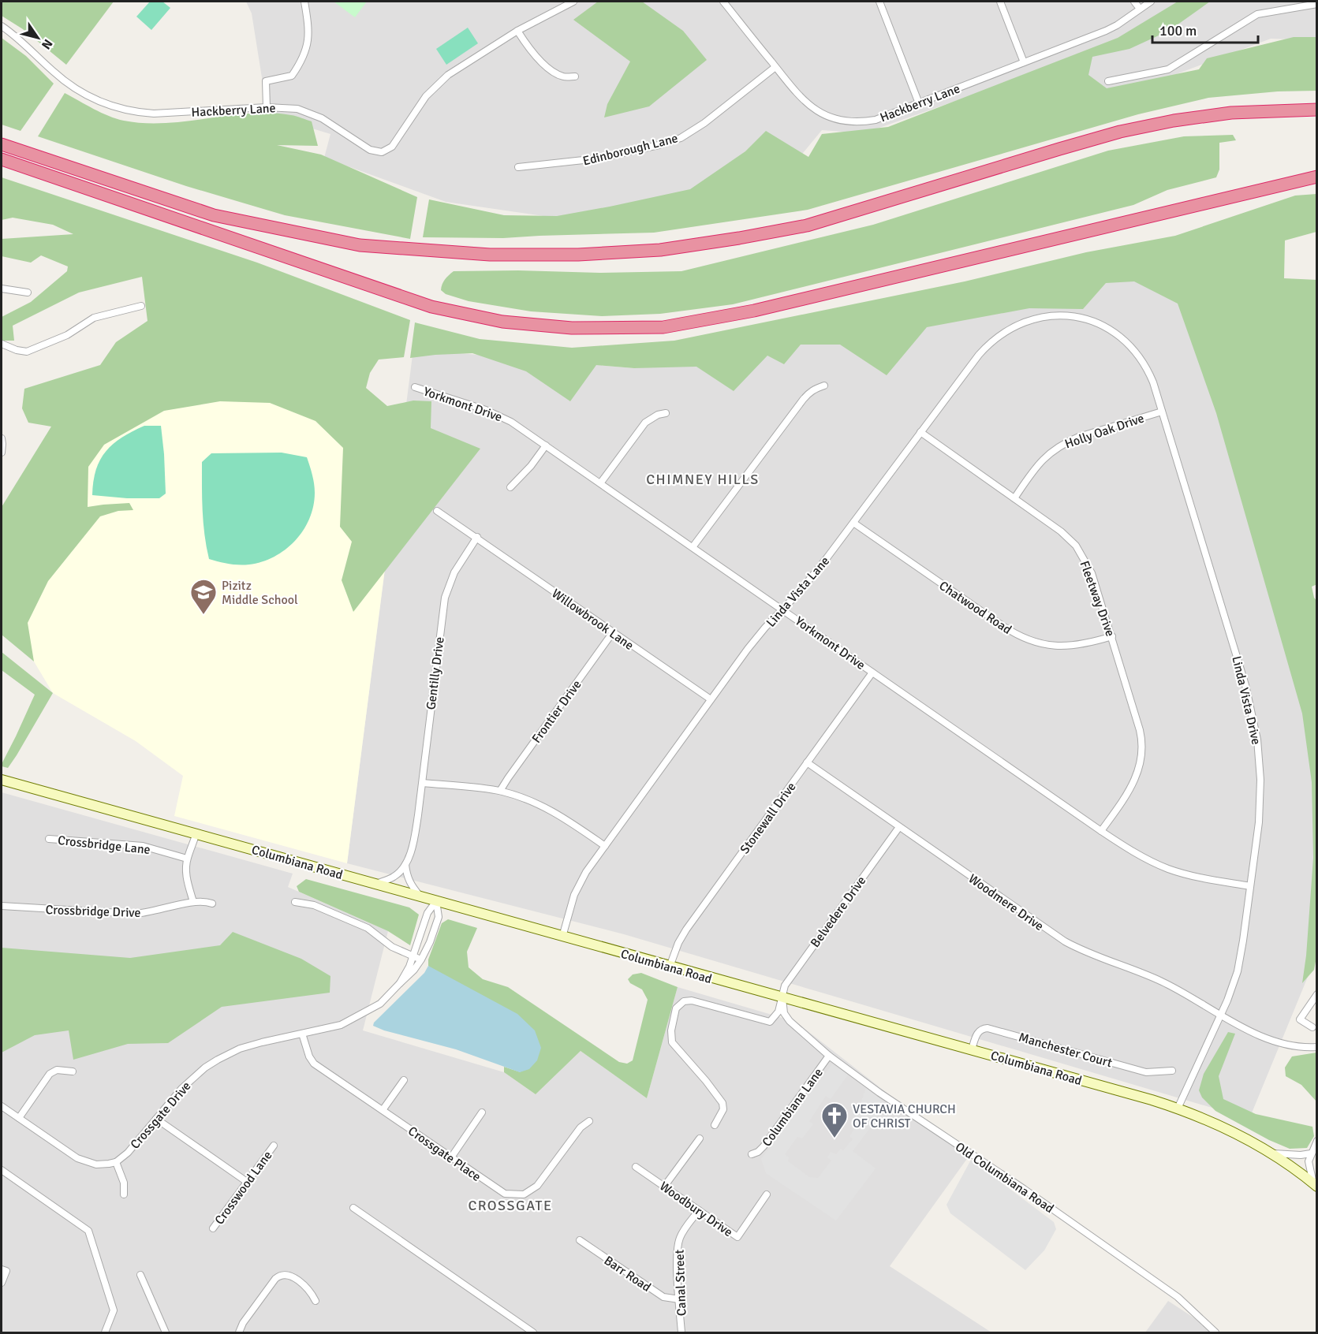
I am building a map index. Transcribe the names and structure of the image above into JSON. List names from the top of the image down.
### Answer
{
  "streets": {
    "main road": ["Columbiana Road"],
    "street": [
      "Hackberry Lane",
      "Edinborough Lane",
      "Yorkmont Drive",
      "Holly Oak Drive",
      "Linda Vista Lane",
      "Fleetway Drive",
      "Chatwood Road",
      "Willowbrook Lane",
      "Gentilly Drive",
      "Linda Vista Drive",
      "Frontier Drive",
      "Stonewall Drive",
      "Crossbridge Lane",
      "Woodmere Drive",
      "Crossbridge Drive",
      "Belvedere Drive",
      "Manchester Court",
      "Columbiana Lane",
      "Crossgate Drive",
      "Crossgate Place",
      "Old Columbiana Road",
      "Crosswood Lane",
      "Woodbury Drive",
      "Barr Road",
      "Canal Street"
    ]
  },
  "crossings": [
    ["Hackberry Lane", "Edinborough Lane"],
    ["Yorkmont Drive", "Linda Vista Lane"],
    ["Yorkmont Drive", "Fleetway Drive"],
    ["Yorkmont Drive", "Linda Vista Drive"],
    ["Yorkmont Drive", "Stonewall Drive"],
    ["Holly Oak Drive", "Fleetway Drive"],
    ["Holly Oak Drive", "Linda Vista Drive"],
    ["Linda Vista Lane", "Fleetway Drive"],
    ["Linda Vista Lane", "Chatwood Road"],
    ["Linda Vista Lane", "Willowbrook Lane"],
    ["Linda Vista Lane", "Linda Vista Drive"],
    ["Linda Vista Lane", "Columbiana Road"],
    ["Fleetway Drive", "Chatwood Road"],
    ["Willowbrook Lane", "Gentilly Drive"],
    ["Willowbrook Lane", "Frontier Drive"],
    ["Linda Vista Drive", "Columbiana Road"],
    ["Linda Vista Drive", "Woodmere Drive"],
    ["Stonewall Drive", "Columbiana Road"],
    ["Stonewall Drive", "Woodmere Drive"],
    ["Columbiana Road", "Belvedere Drive"],
    ["Columbiana Road", "Manchester Court"],
    ["Columbiana Road", "Crossgate Drive"],
    ["Columbiana Road", "Old Columbiana Road"],
    ["Woodmere Drive", "Belvedere Drive"],
    ["Belvedere Drive", "Old Columbiana Road"],
    ["Columbiana Lane", "Old Columbiana Road"],
    ["Crossgate Drive", "Crossgate Place"],
    ["Woodbury Drive", "Canal Street"],
    ["Barr Road", "Canal Street"]
  ],
  "districts": ["CHIMNEY HILLS", "CROSSGATE"],
  "places": {
    "school or university": ["Pizitz Middle School"],
    "church": ["VESTAVIA CHURCH OF CHRIST"]
  },
  "scale_bar": "100 m",
  "north": "bottom right"
}
